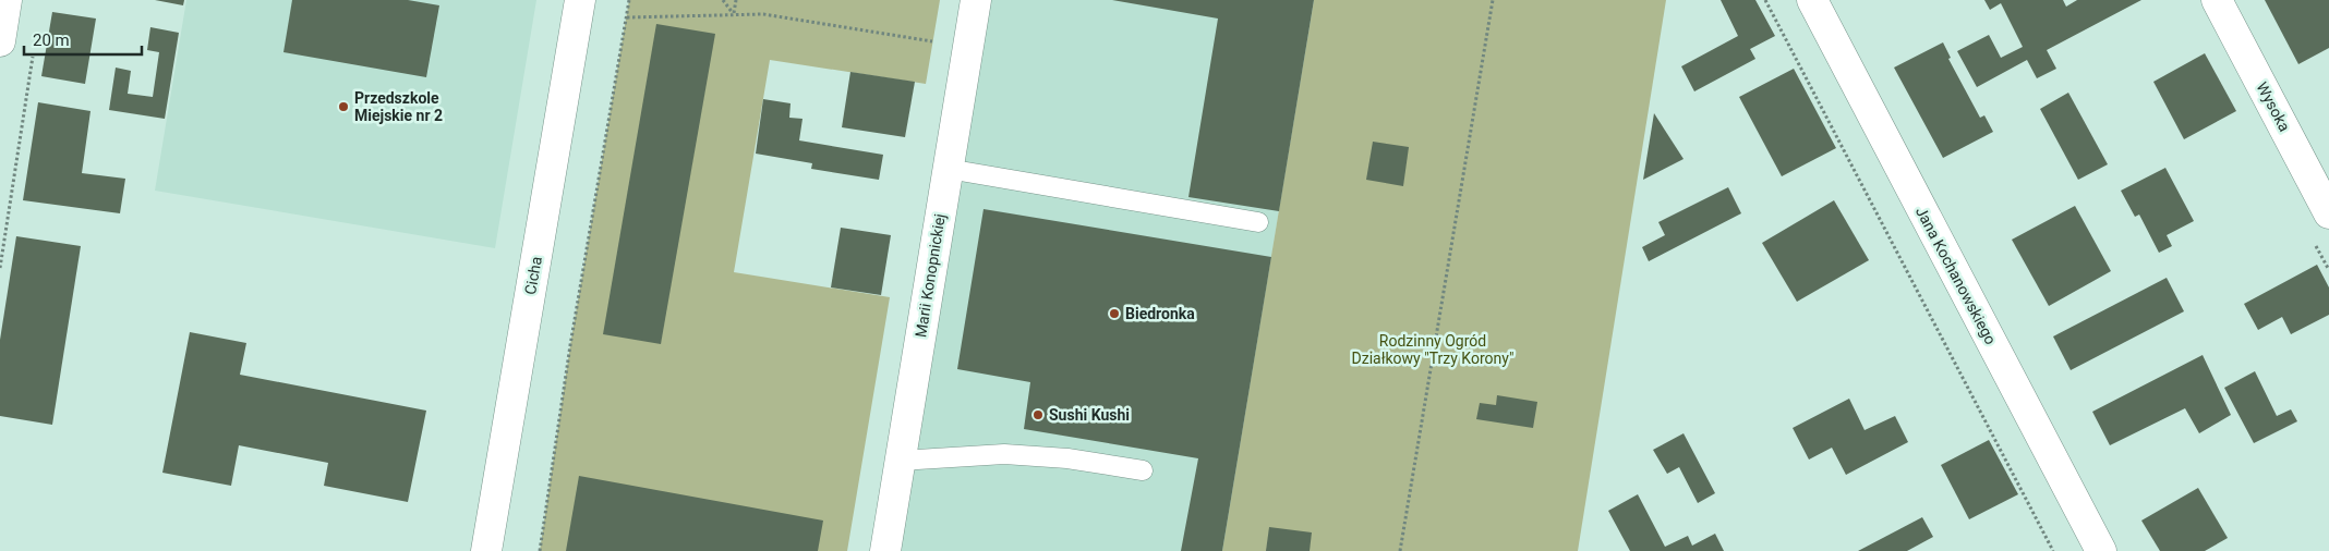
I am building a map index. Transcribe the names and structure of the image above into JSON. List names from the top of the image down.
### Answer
{
  "streets": {
    "street": [
      "Wysoka",
      "Cicha",
      "Marii Konopnickiej",
      "Jana Kochanowskiego"
    ]
  },
  "parks": ["Rodzinny Ogród Działkowy \"Trzy Korony\""],
  "places": ["Przedszkole Miejskie nr 2", "Biedronka", "Sushi Kushi"],
  "scale_bar": "20 m"
}
